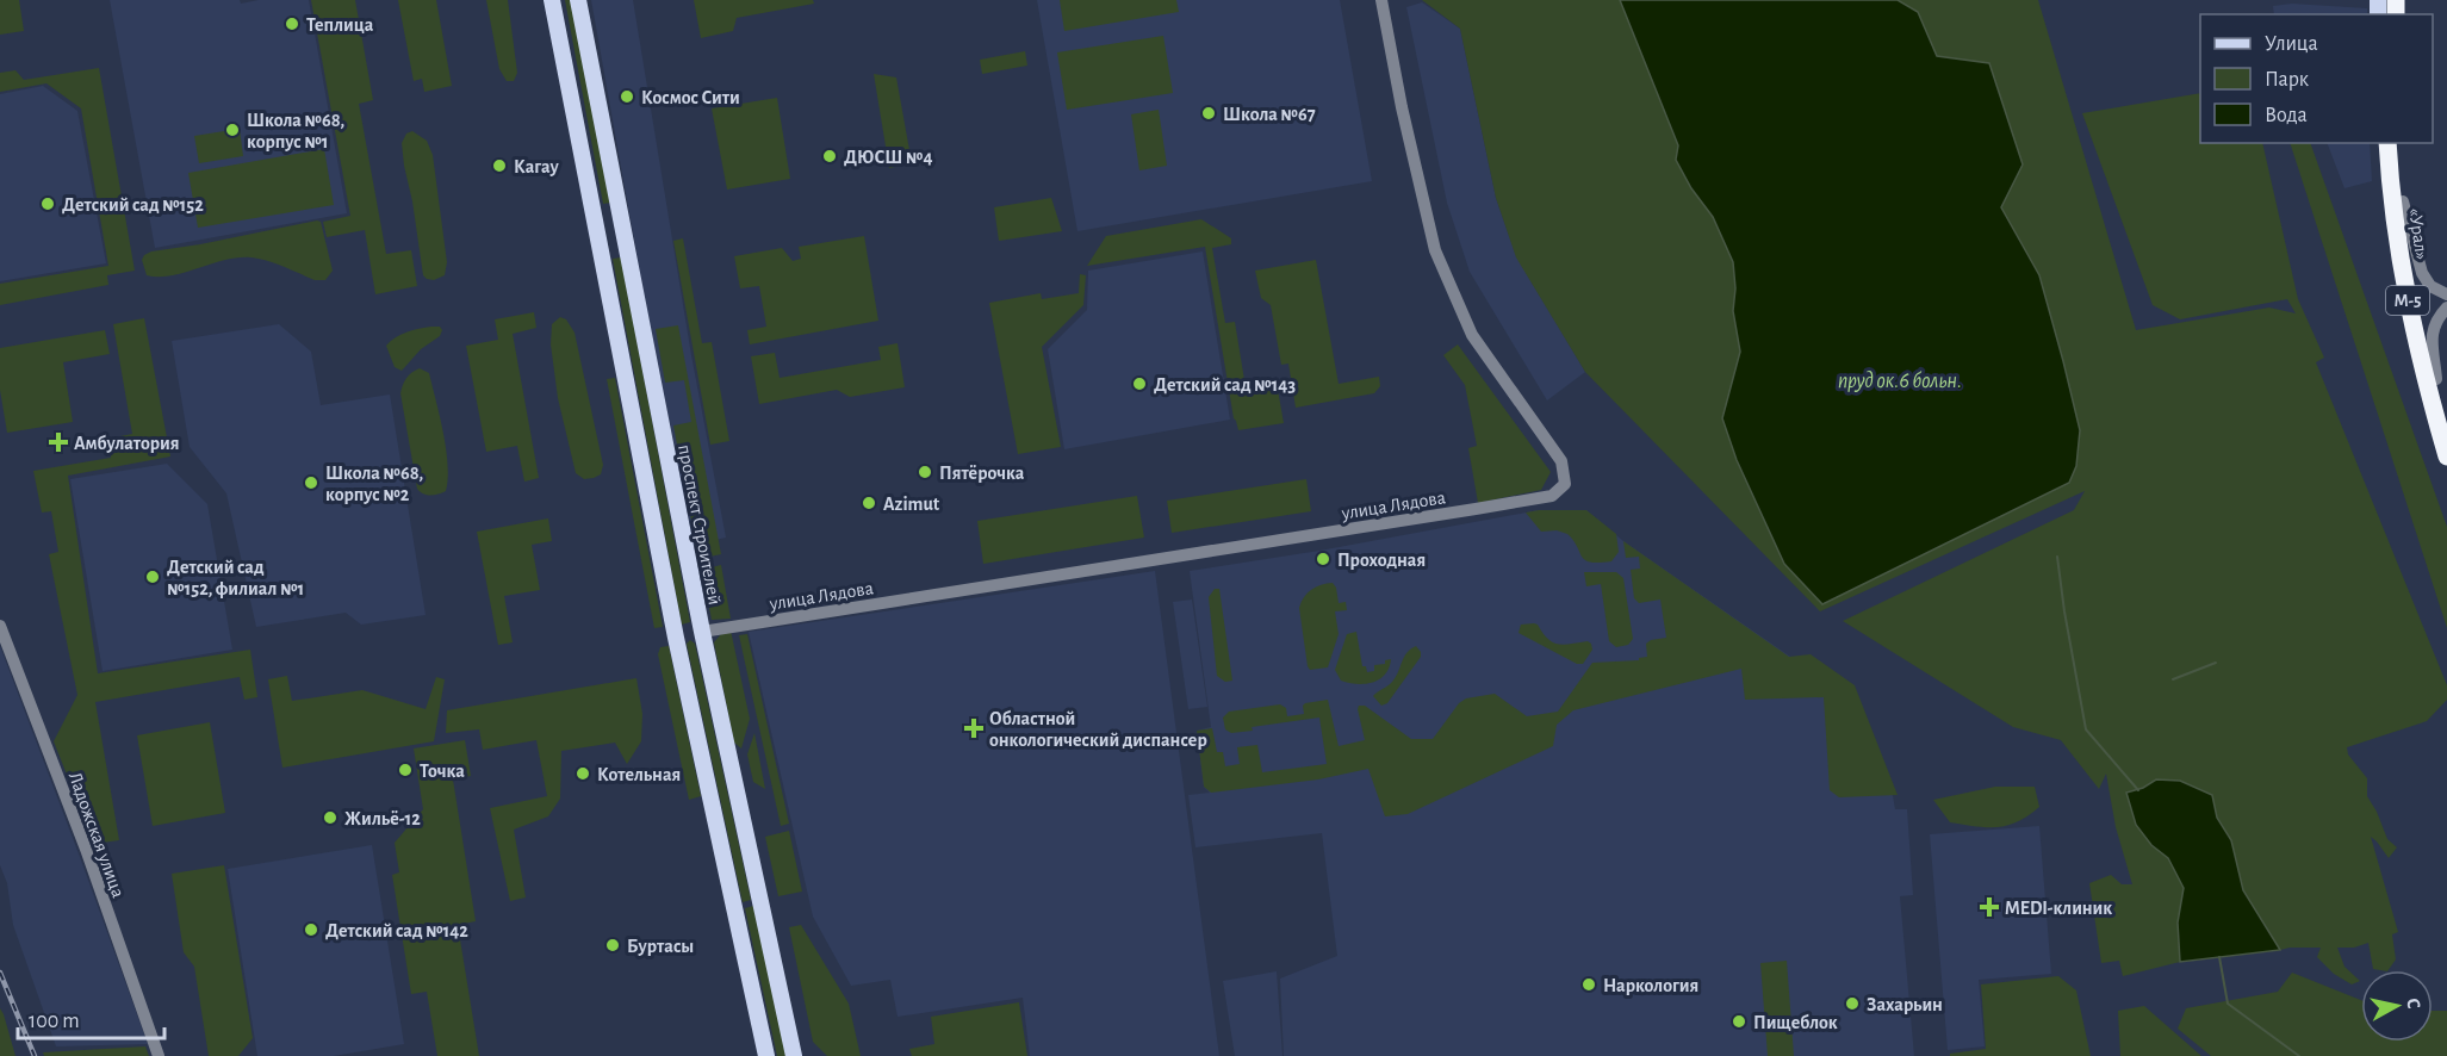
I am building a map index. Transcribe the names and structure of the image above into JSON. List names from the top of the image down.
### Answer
{
  "streets": {
    "highway": ["«Урал»", "М-5"],
    "main road": ["проспект Строителей"],
    "street": ["улица Лядова", "Ладожская улица"]
  },
  "crossings": [
    ["улица Лядова", "проспект Строителей"]
  ],
  "water": ["пруд ок.6 больн."],
  "places": {
    "other": [
      "Теплица",
      "Космос Сити",
      "Школа №67",
      "Школа №68, корпус №1",
      "ДЮСШ №4",
      "Кагау",
      "Детский сад №152",
      "Детский сад №143",
      "Пятёрочка",
      "Школа №68, корпус №2",
      "Azimut",
      "Проходная",
      "Детский сад №152, филиал №1",
      "Точка",
      "Котельная",
      "Жильё-12",
      "Детский сад №142",
      "Буртасы",
      "Наркология",
      "Захарьин",
      "Пищеблок"
    ],
    "health": ["Амбулатория", "Областной онкологический диспансер", "MEDI-клиник"]
  },
  "legend": ["Улица", "Парк", "Вода"],
  "scale_bar": "100 m",
  "north": "right"
}
